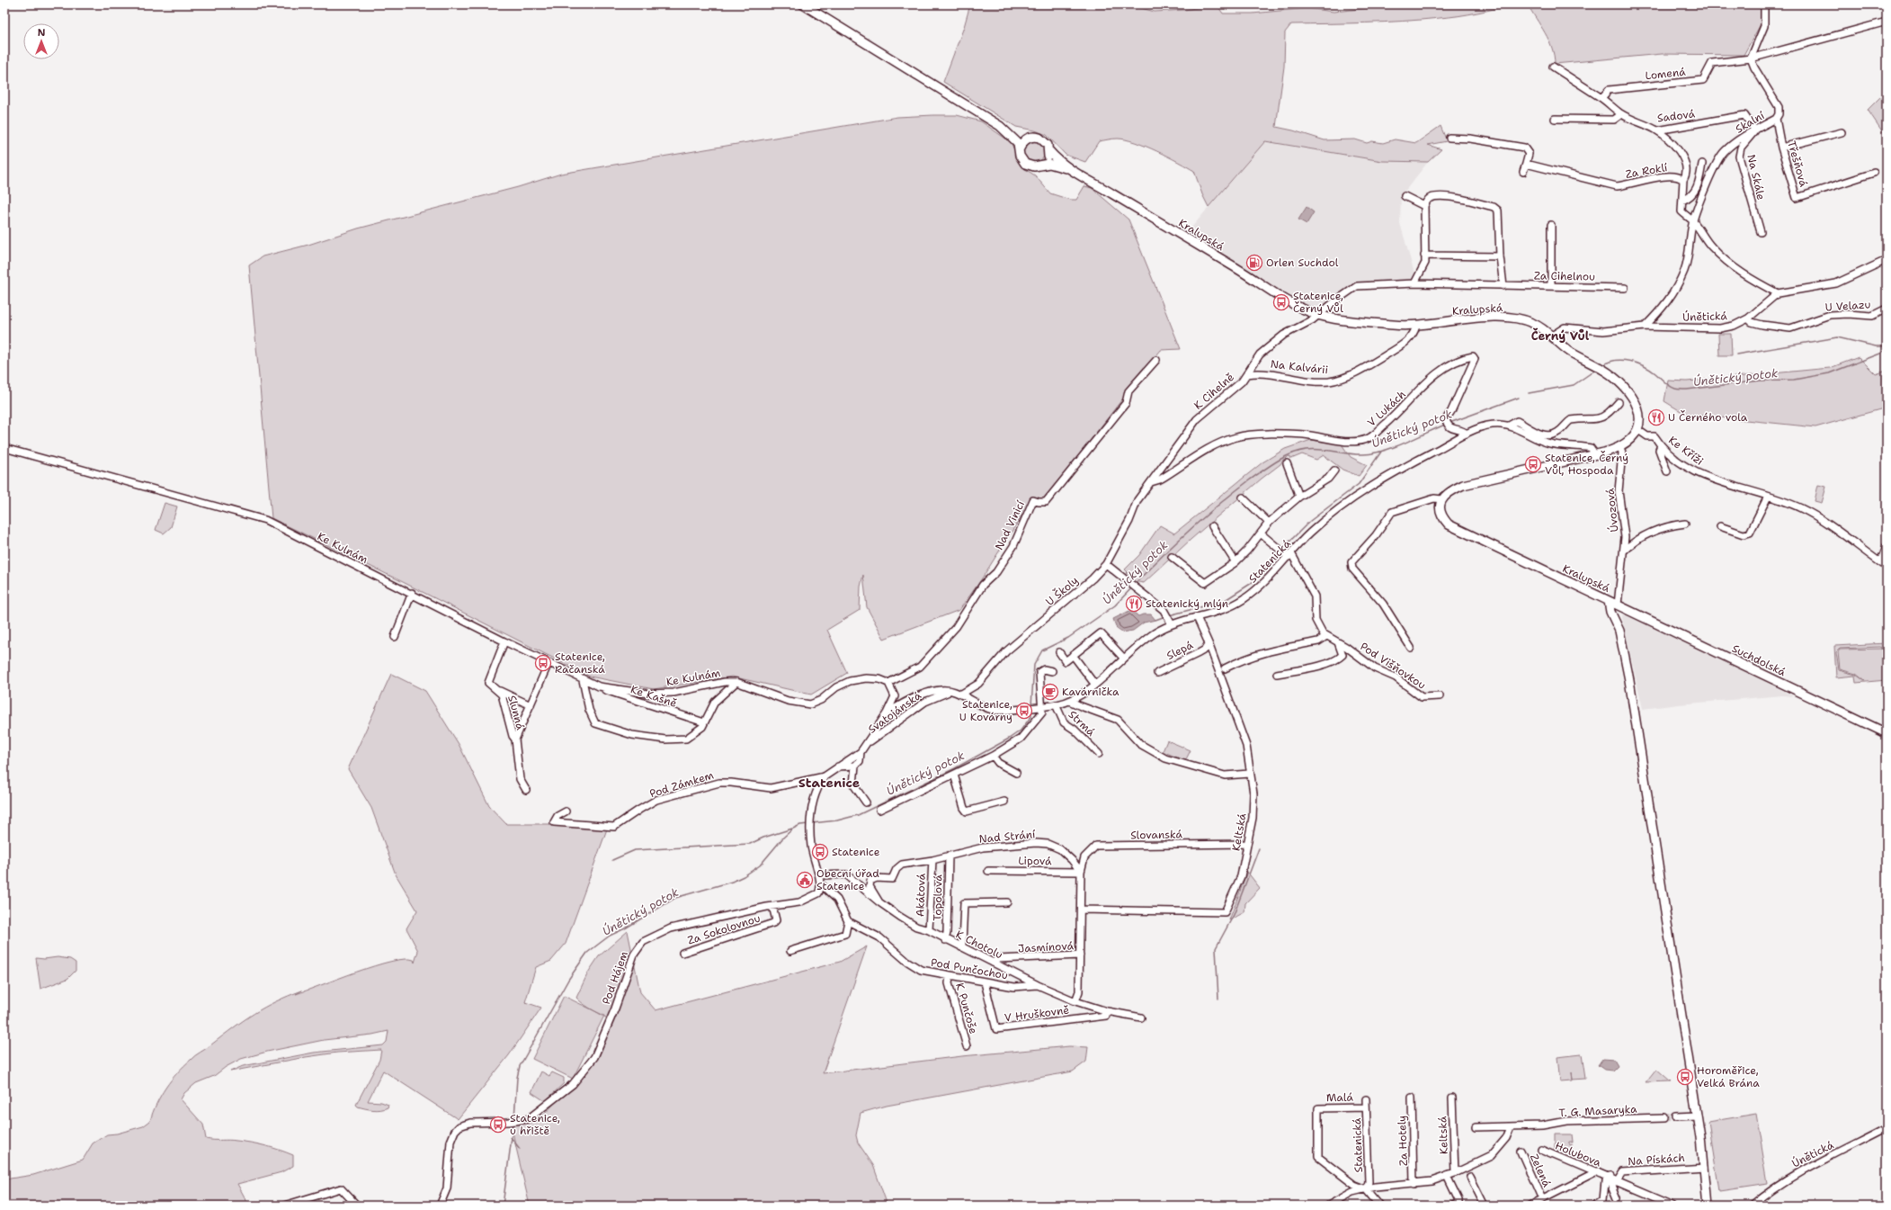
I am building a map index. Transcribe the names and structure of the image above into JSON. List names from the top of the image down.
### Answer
{
  "streets": {
    "main road": ["Kralupská", "Suchdolská"],
    "street": [
      "Lomená",
      "Sadová",
      "Skalní",
      "Třešňová",
      "Za Roklí",
      "Na Skále",
      "Za Cihelnou",
      "U Velazu",
      "Únětická",
      "Na Kalvárii",
      "K Cihelně",
      "V Lukách",
      "Ke Kříži",
      "Úvozová",
      "Nad Vinicí",
      "Ke Kulnám",
      "Statenická",
      "U Školy",
      "Slepá",
      "Pod Višňovkou",
      "Ke Kašně",
      "Slunná",
      "Svatojánská",
      "Strmá",
      "Pod Zámkem",
      "Keltská",
      "Slovanská",
      "Nad Strání",
      "Lipová",
      "Akátová",
      "Topolová",
      "Za Sokolovnou",
      "K Chotolu",
      "Jasmínová",
      "Pod Punčochou",
      "Pod Hájem",
      "K Punčoše",
      "V Hruškovně",
      "Malá",
      "T. G. Masaryka",
      "Za Hotely",
      "Holubova",
      "Na Pískách",
      "Zelená"
    ]
  },
  "crossings": [
    ["Lomená", "Skalní"],
    ["Sadová", "Skalní"],
    ["Sadová", "Na Skále"],
    ["Skalní", "Třešňová"],
    ["Skalní", "Na Skále"],
    ["Skalní", "Únětická"],
    ["Kralupská", "Za Cihelnou"],
    ["Kralupská", "Únětická"],
    ["Kralupská", "Na Kalvárii"],
    ["Kralupská", "K Cihelně"],
    ["Kralupská", "Ke Kříži"],
    ["Kralupská", "Úvozová"],
    ["Kralupská", "Suchdolská"],
    ["Za Cihelnou", "K Cihelně"],
    ["U Velazu", "Únětická"],
    ["Na Kalvárii", "K Cihelně"],
    ["K Cihelně", "V Lukách"],
    ["K Cihelně", "U Školy"],
    ["V Lukách", "Statenická"],
    ["V Lukách", "U Školy"],
    ["Úvozová", "Suchdolská"],
    ["Nad Vinicí", "Ke Kulnám"],
    ["Ke Kulnám", "Ke Kašně"],
    ["Ke Kulnám", "Slunná"],
    ["Statenická", "U Školy"],
    ["Statenická", "Pod Višňovkou"],
    ["Statenická", "Svatojánská"],
    ["Statenická", "Strmá"],
    ["Statenická", "Keltská"],
    ["Statenická", "Malá"],
    ["Slepá", "Keltská"],
    ["Keltská", "Slovanská"],
    ["Slovanská", "Nad Strání"],
    ["Slovanská", "Lipová"],
    ["Nad Strání", "Lipová"],
    ["Nad Strání", "Akátová"],
    ["Nad Strání", "Topolová"],
    ["Nad Strání", "K Chotolu"],
    ["Akátová", "K Chotolu"],
    ["Topolová", "K Chotolu"],
    ["Za Sokolovnou", "Pod Hájem"],
    ["K Chotolu", "Jasmínová"],
    ["K Chotolu", "Pod Punčochou"],
    ["K Chotolu", "V Hruškovně"],
    ["Pod Punčochou", "K Punčoše"],
    ["Pod Punčochou", "V Hruškovně"],
    ["Holubova", "Na Pískách"]
  ],
  "districts": ["Černý Vůl", "Statenice"],
  "water": ["Únětický potok"],
  "places": {
    "fuel station": ["Orlen Suchdol"],
    "bus stop": [
      "Statenice, Černý Vůl",
      "Statenice, Černý Vůl, Hospoda",
      "Statenice, Račanská",
      "Statenice, U Kovárny",
      "Statenice",
      "Horoměřice, Velká Brána",
      "Statenice, u hřiště"
    ],
    "restaurant": ["U Černého vola", "Statenický mlýn"],
    "cafe": ["Kavárnička"],
    "public building": ["Obecní úřad Statenice"]
  },
  "north": "top"
}
